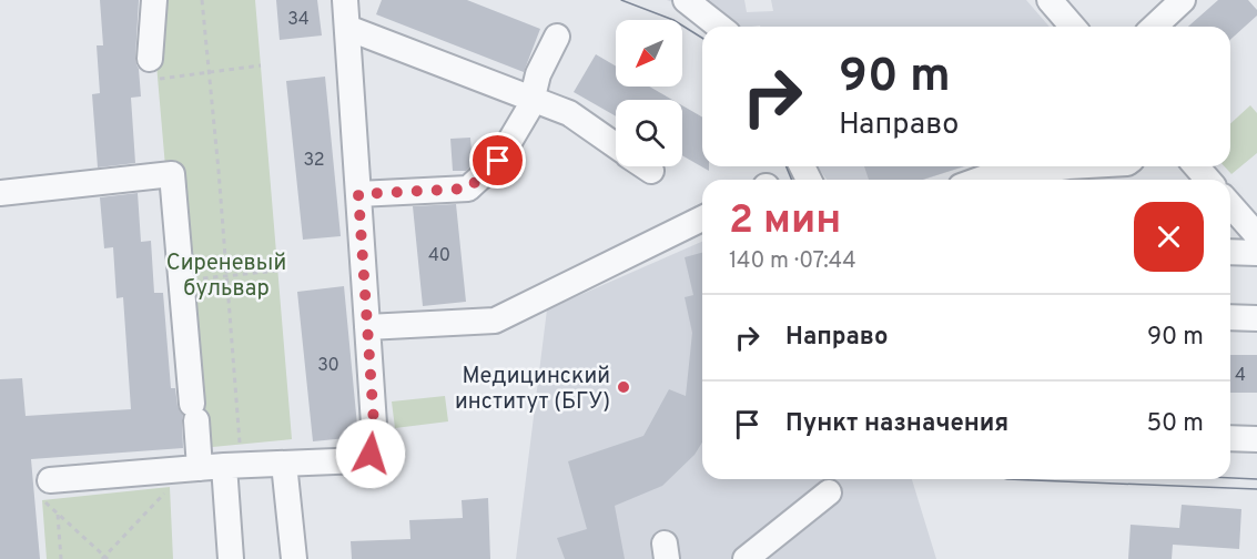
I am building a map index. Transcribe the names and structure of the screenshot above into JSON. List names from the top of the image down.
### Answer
{
  "parks": ["Сиреневый бульвар"],
  "places": ["Медицинский институт (БГУ)"],
  "house_numbers": [
    "34",
    "32",
    "40",
    "30",
    "4"
  ],
  "north": "bottom left",
  "page": {
    "turn": ["90 m", "Направо"],
    "heading": ["2 мин", "140 m · 07:44"],
    "list": [
      {
        "name": "Направо",
        "value": "90 m"
      },
      {
        "name": "Пункт назначения",
        "value": "50 m"
      }
    ]
  }
}
